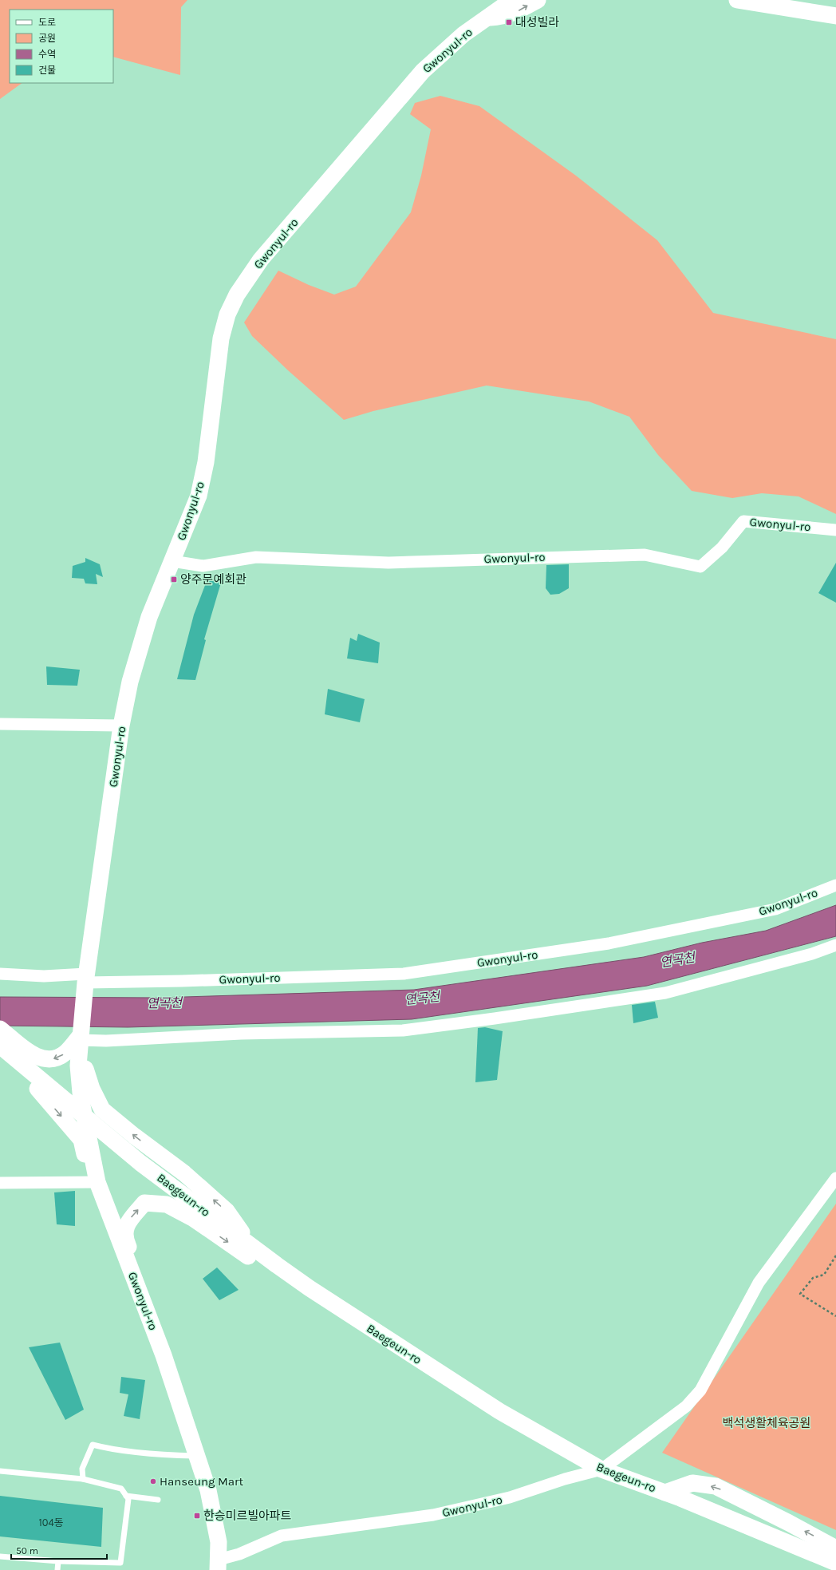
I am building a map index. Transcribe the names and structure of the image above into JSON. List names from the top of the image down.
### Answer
{
  "streets": {
    "main road": ["Gwonyul-ro", "Baegeun-ro"]
  },
  "crossings": [
    ["Gwonyul-ro", "Baegeun-ro"]
  ],
  "water": ["연곡천"],
  "parks": ["백석생활체육공원"],
  "places": {
    "transit": ["대성빌라", "양주문예회관", "한승미르빌아파트"],
    "other": ["Hanseung Mart"]
  },
  "house_numbers": ["104동"],
  "legend": [
    "도로",
    "공원",
    "수역",
    "건물"
  ],
  "scale_bar": "50 m"
}
